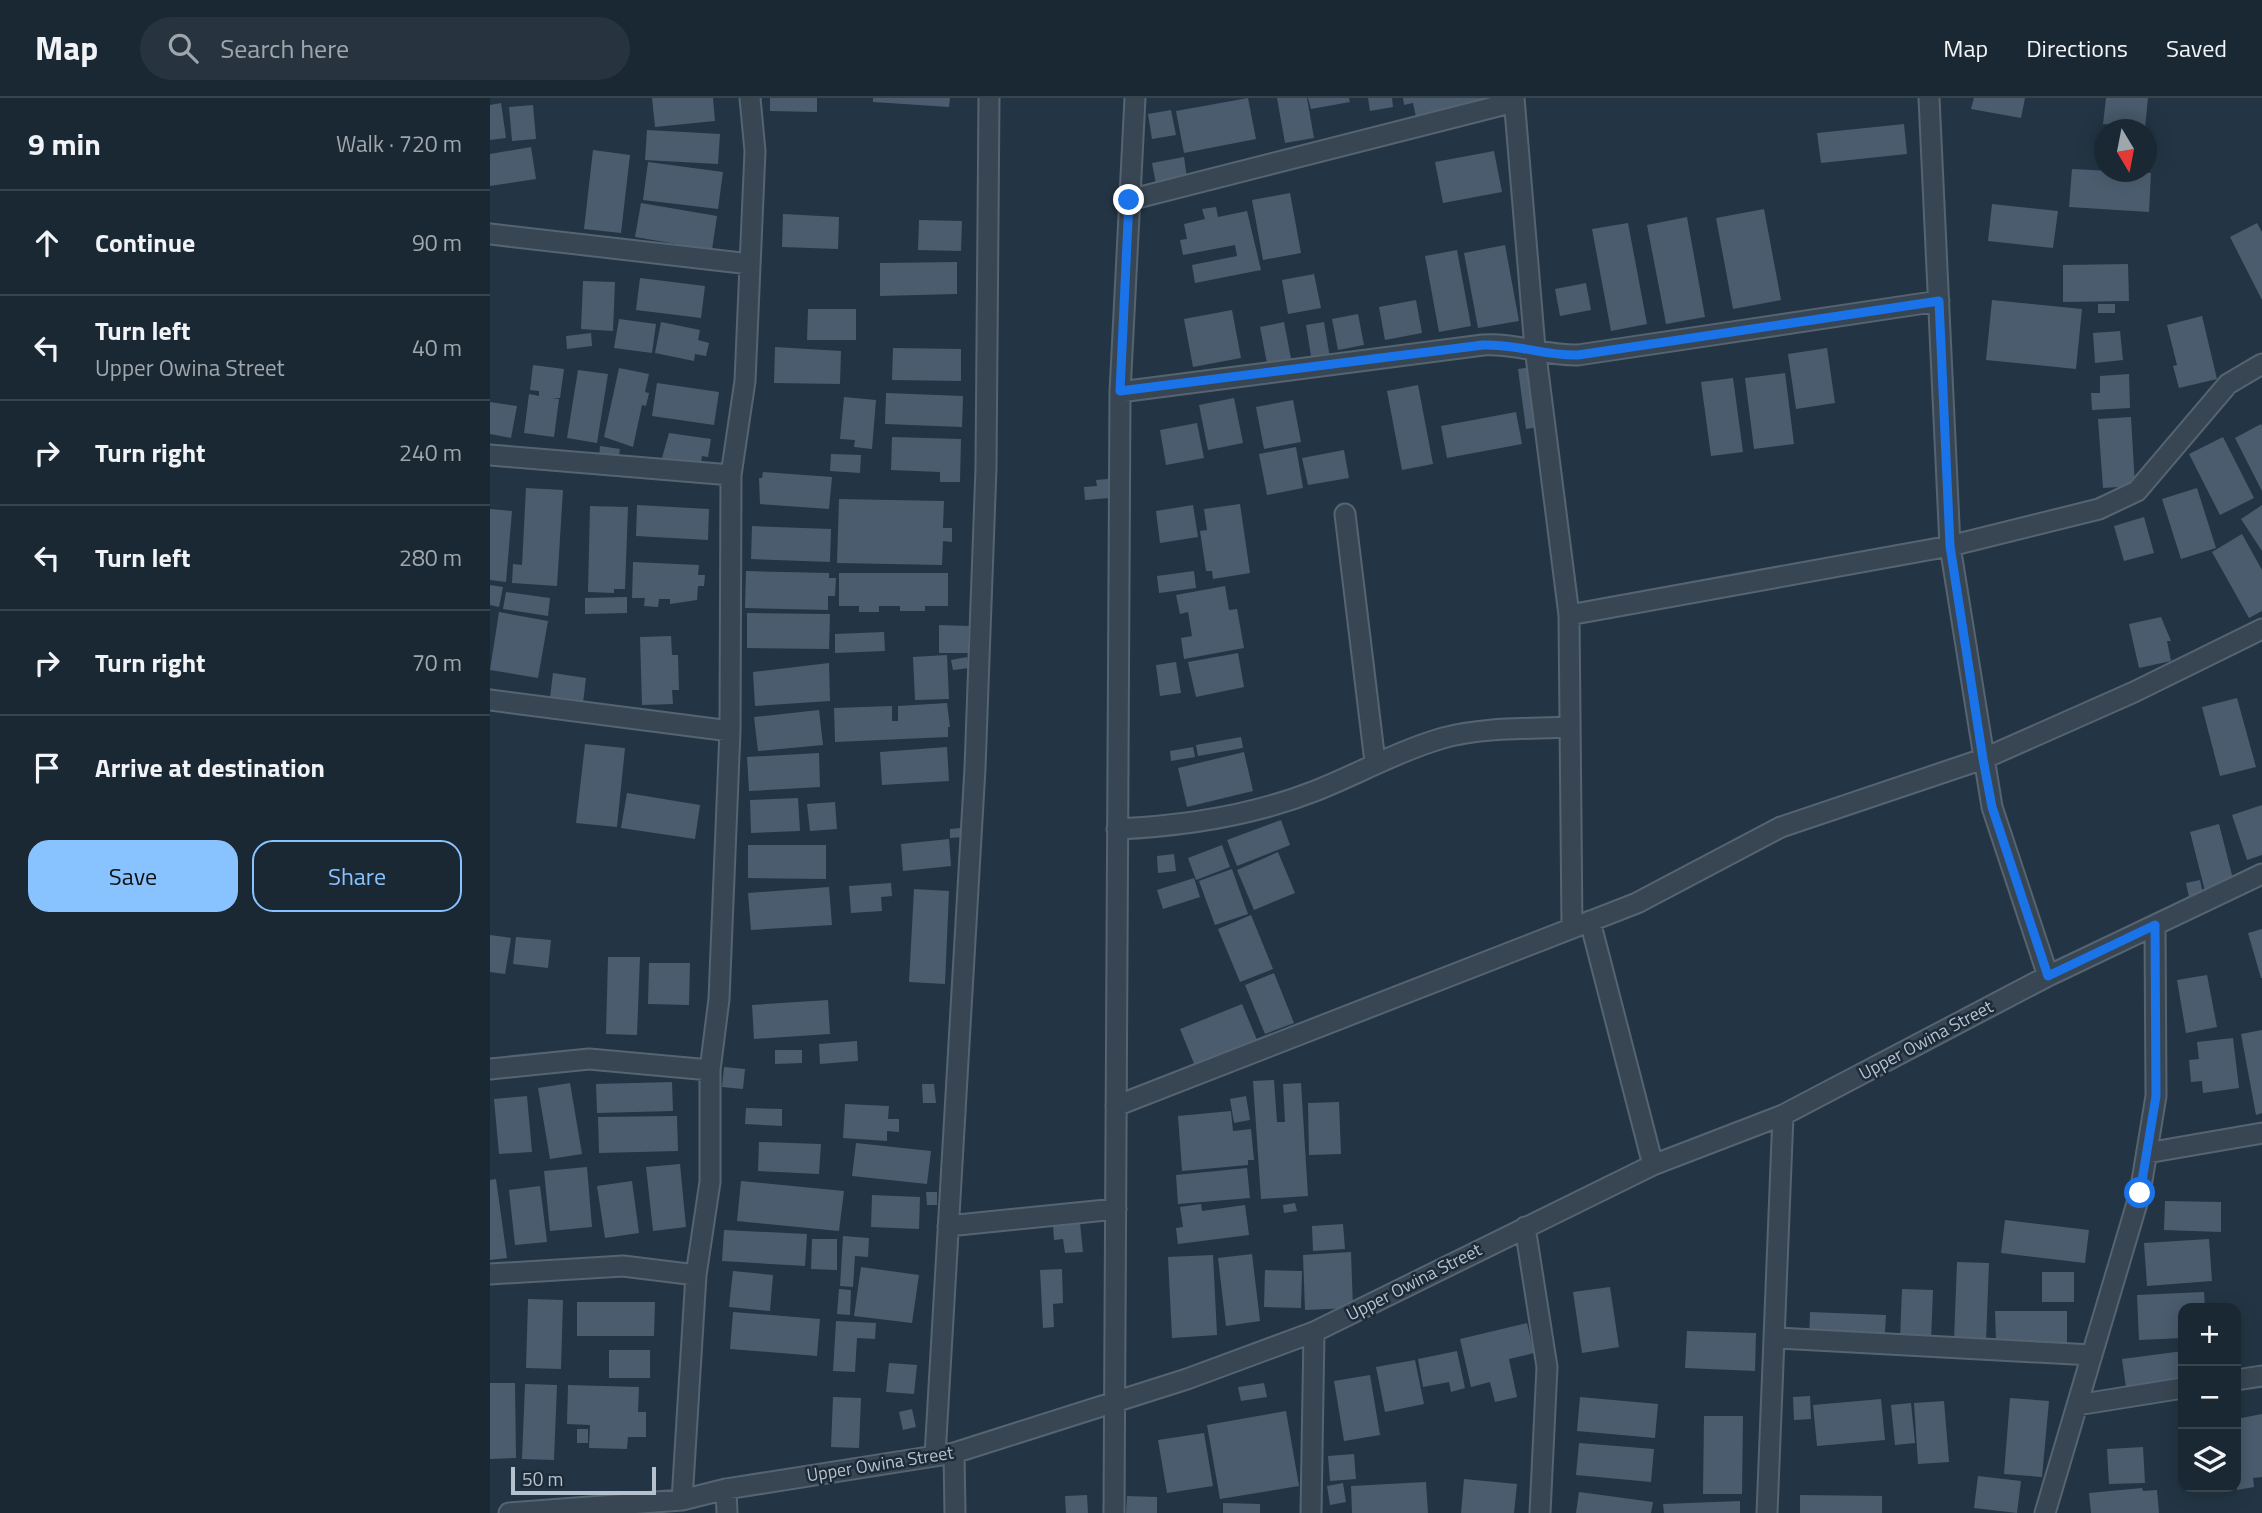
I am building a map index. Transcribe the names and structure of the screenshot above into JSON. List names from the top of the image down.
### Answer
{
  "streets": {
    "street": ["Upper Owina Street"]
  },
  "scale_bar": "50 m",
  "north": "bottom",
  "page": {
    "header": "Map",
    "search": "Search here",
    "nav": ["Map", "Directions", "Saved"],
    "heading": ["9 min", "Walk · 720 m"],
    "list": [
      ["Continue", "90 m"],
      ["Turn left", "Upper Owina Street", "40 m"],
      ["Turn right", "240 m"],
      ["Turn left", "280 m"],
      ["Turn right", "70 m"],
      "Arrive at destination"
    ],
    "buttons": ["Save", "Share"],
    "map_buttons": ["+", "−"],
    "scale": "50 m"
  }
}
